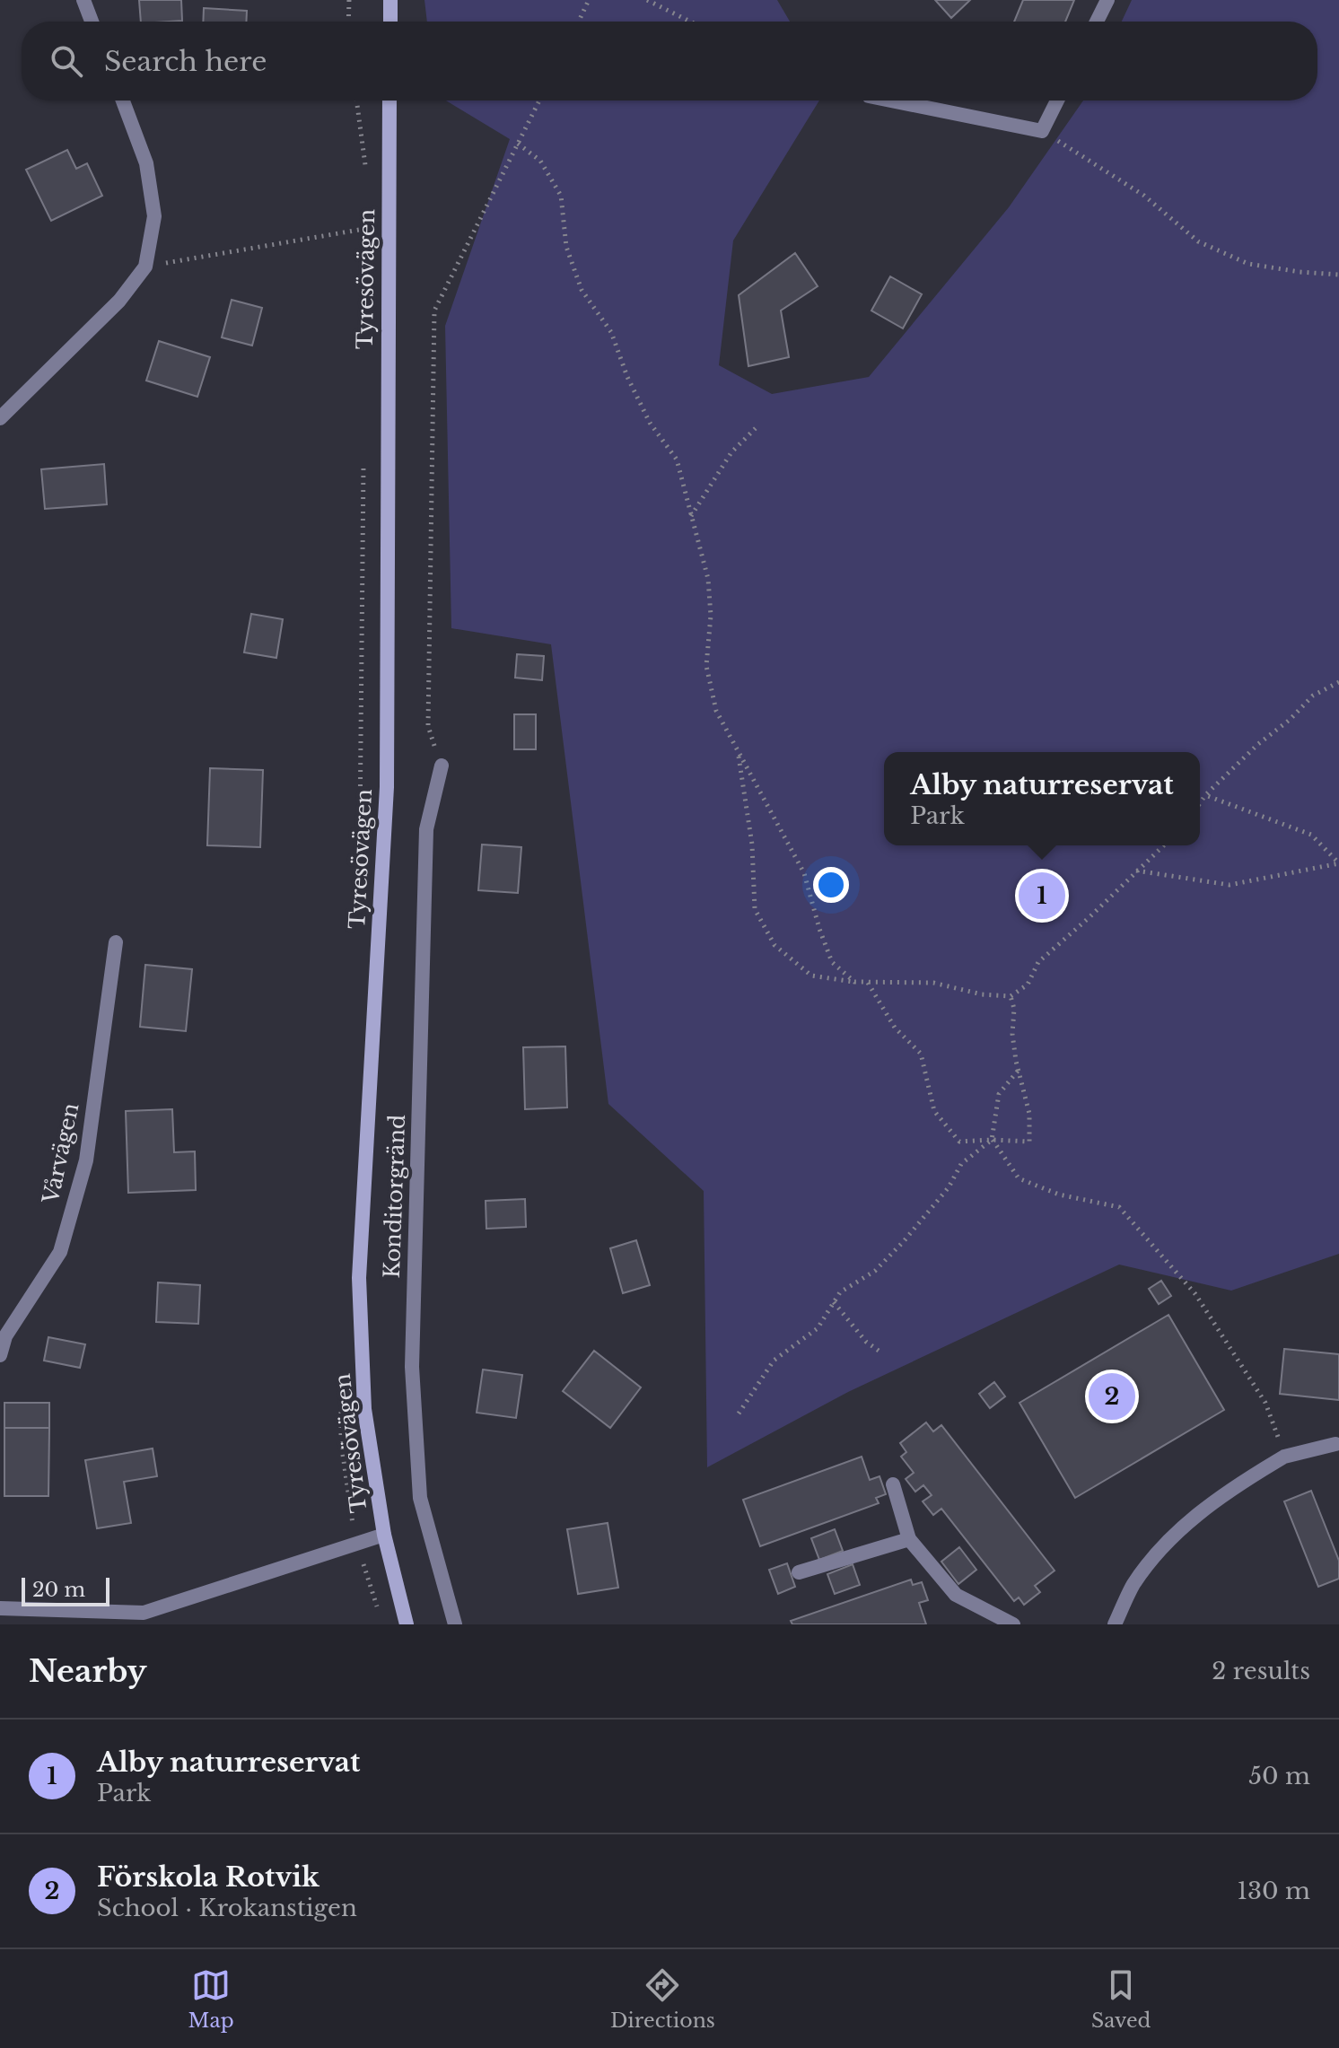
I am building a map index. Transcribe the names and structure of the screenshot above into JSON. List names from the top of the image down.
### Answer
{
  "streets": {
    "main road": ["Tyresövägen"],
    "street": ["Vårvägen", "Konditorgränd"]
  },
  "scale_bar": "20 m",
  "page": {
    "search": "Search here",
    "popup": ["Alby naturreservat", "Park"],
    "pins": ["1", "2"],
    "scale": "20 m",
    "heading": ["Nearby", "2 results"],
    "list": [
      {
        "mark": "1",
        "name": "Alby naturreservat",
        "note": "Park",
        "value": "50 m"
      },
      {
        "mark": "2",
        "name": "Förskola Rotvik",
        "note": "School · Krokanstigen",
        "value": "130 m"
      }
    ],
    "nav": ["Map", "Directions", "Saved"]
  }
}
